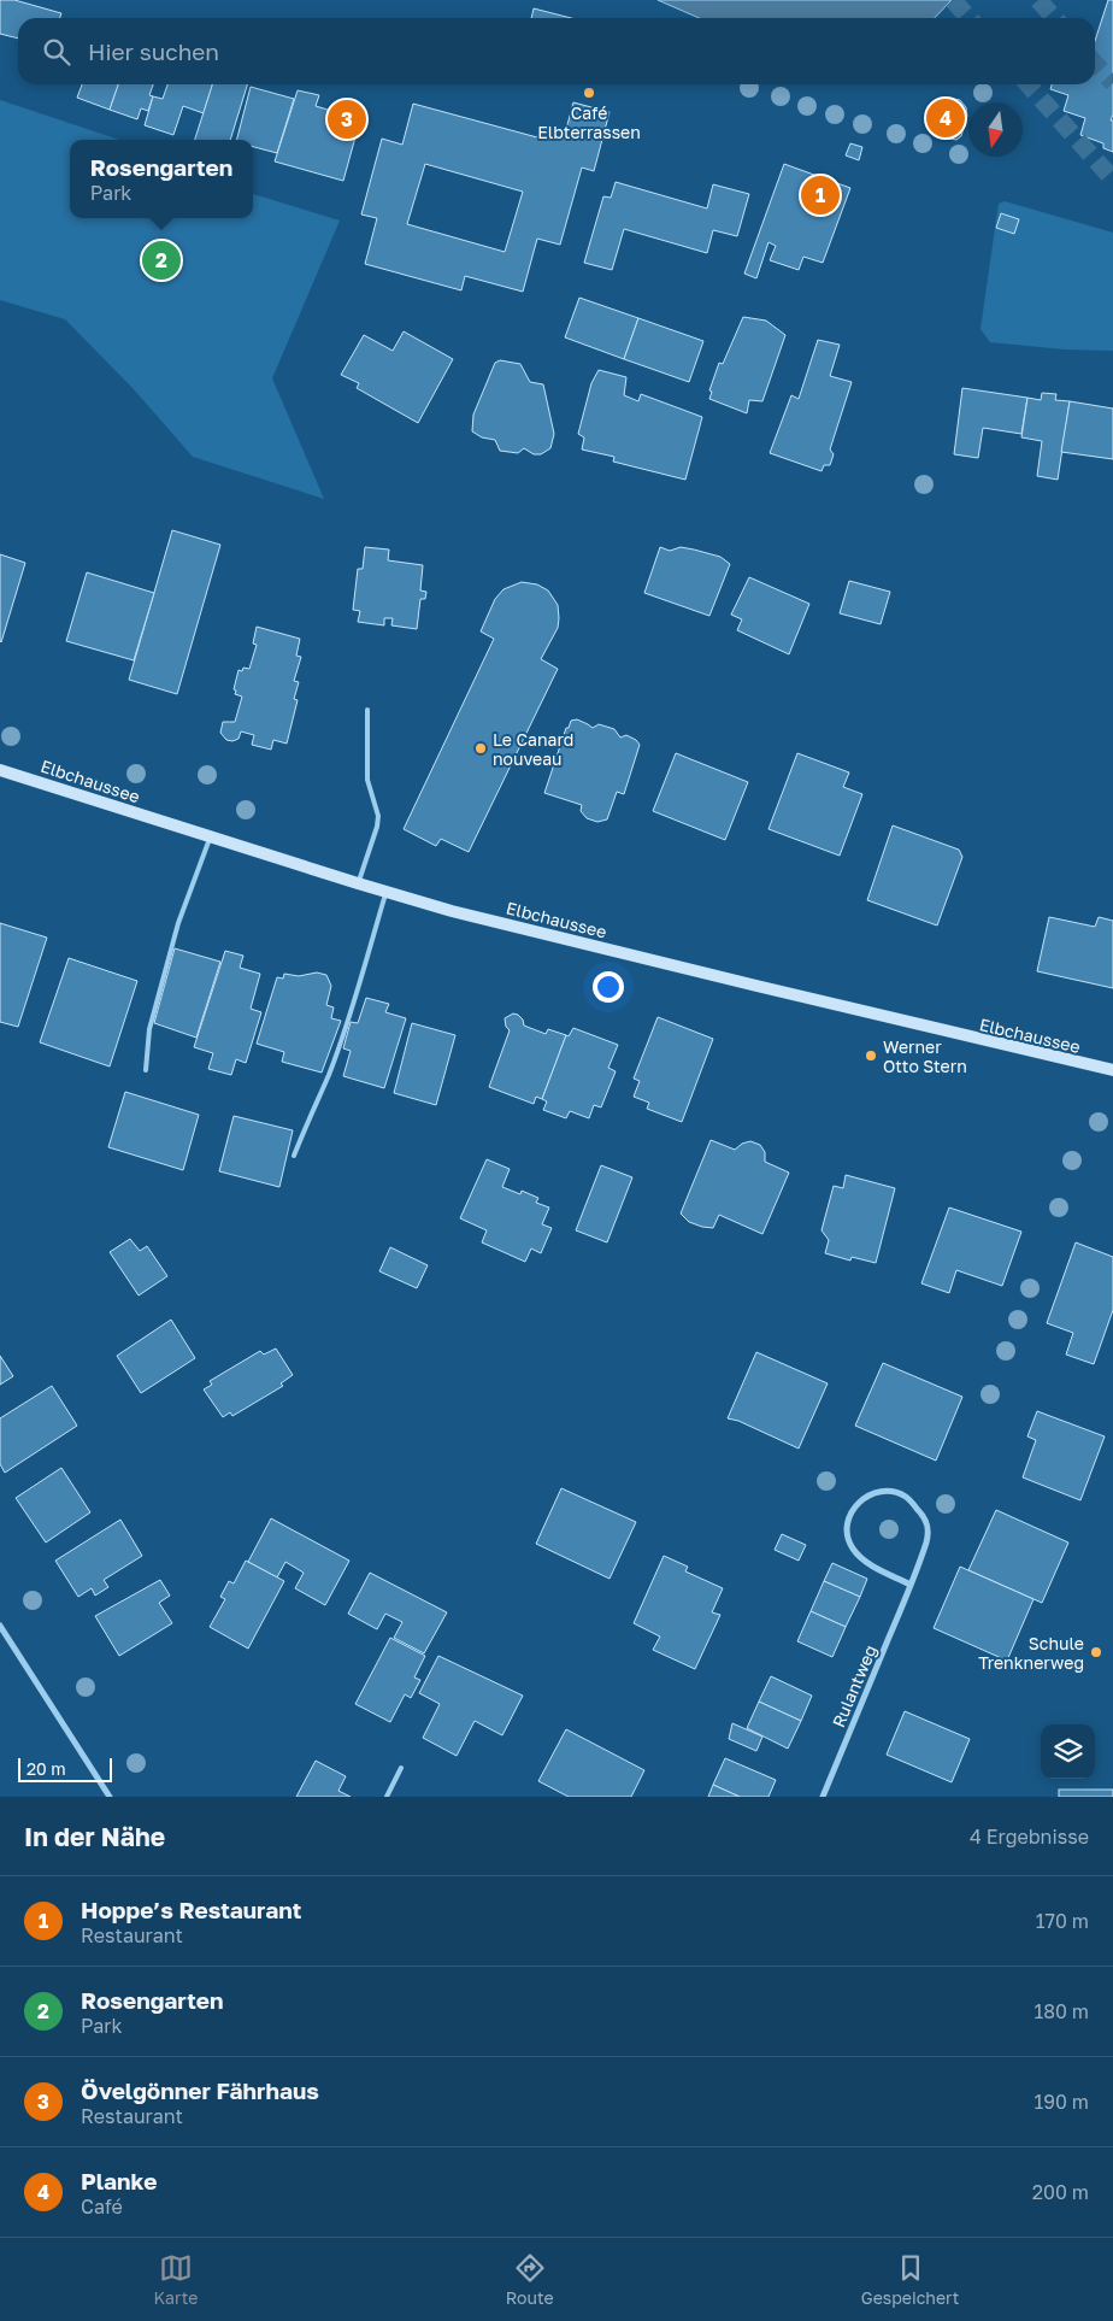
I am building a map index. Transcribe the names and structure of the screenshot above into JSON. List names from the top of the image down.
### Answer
{
  "streets": {
    "main road": ["Elbchaussee"],
    "street": ["Rulantweg"]
  },
  "places": [
    "Café Elbterrassen",
    "Le Canard nouveau",
    "Werner Otto Stern",
    "Schule Trenknerweg"
  ],
  "scale_bar": "20 m",
  "north": "bottom",
  "page": {
    "search": "Hier suchen",
    "pins": [
      "4",
      "3",
      "1",
      "2"
    ],
    "popup": ["Rosengarten", "Park"],
    "scale": "20 m",
    "heading": ["In der Nähe", "4 Ergebnisse"],
    "list": [
      {
        "mark": "1",
        "name": "Hoppe’s Restaurant",
        "note": "Restaurant",
        "value": "170 m"
      },
      {
        "mark": "2",
        "name": "Rosengarten",
        "note": "Park",
        "value": "180 m"
      },
      {
        "mark": "3",
        "name": "Övelgönner Fährhaus",
        "note": "Restaurant",
        "value": "190 m"
      },
      {
        "mark": "4",
        "name": "Planke",
        "note": "Café",
        "value": "200 m"
      }
    ],
    "nav": ["Karte", "Route", "Gespeichert"]
  }
}
